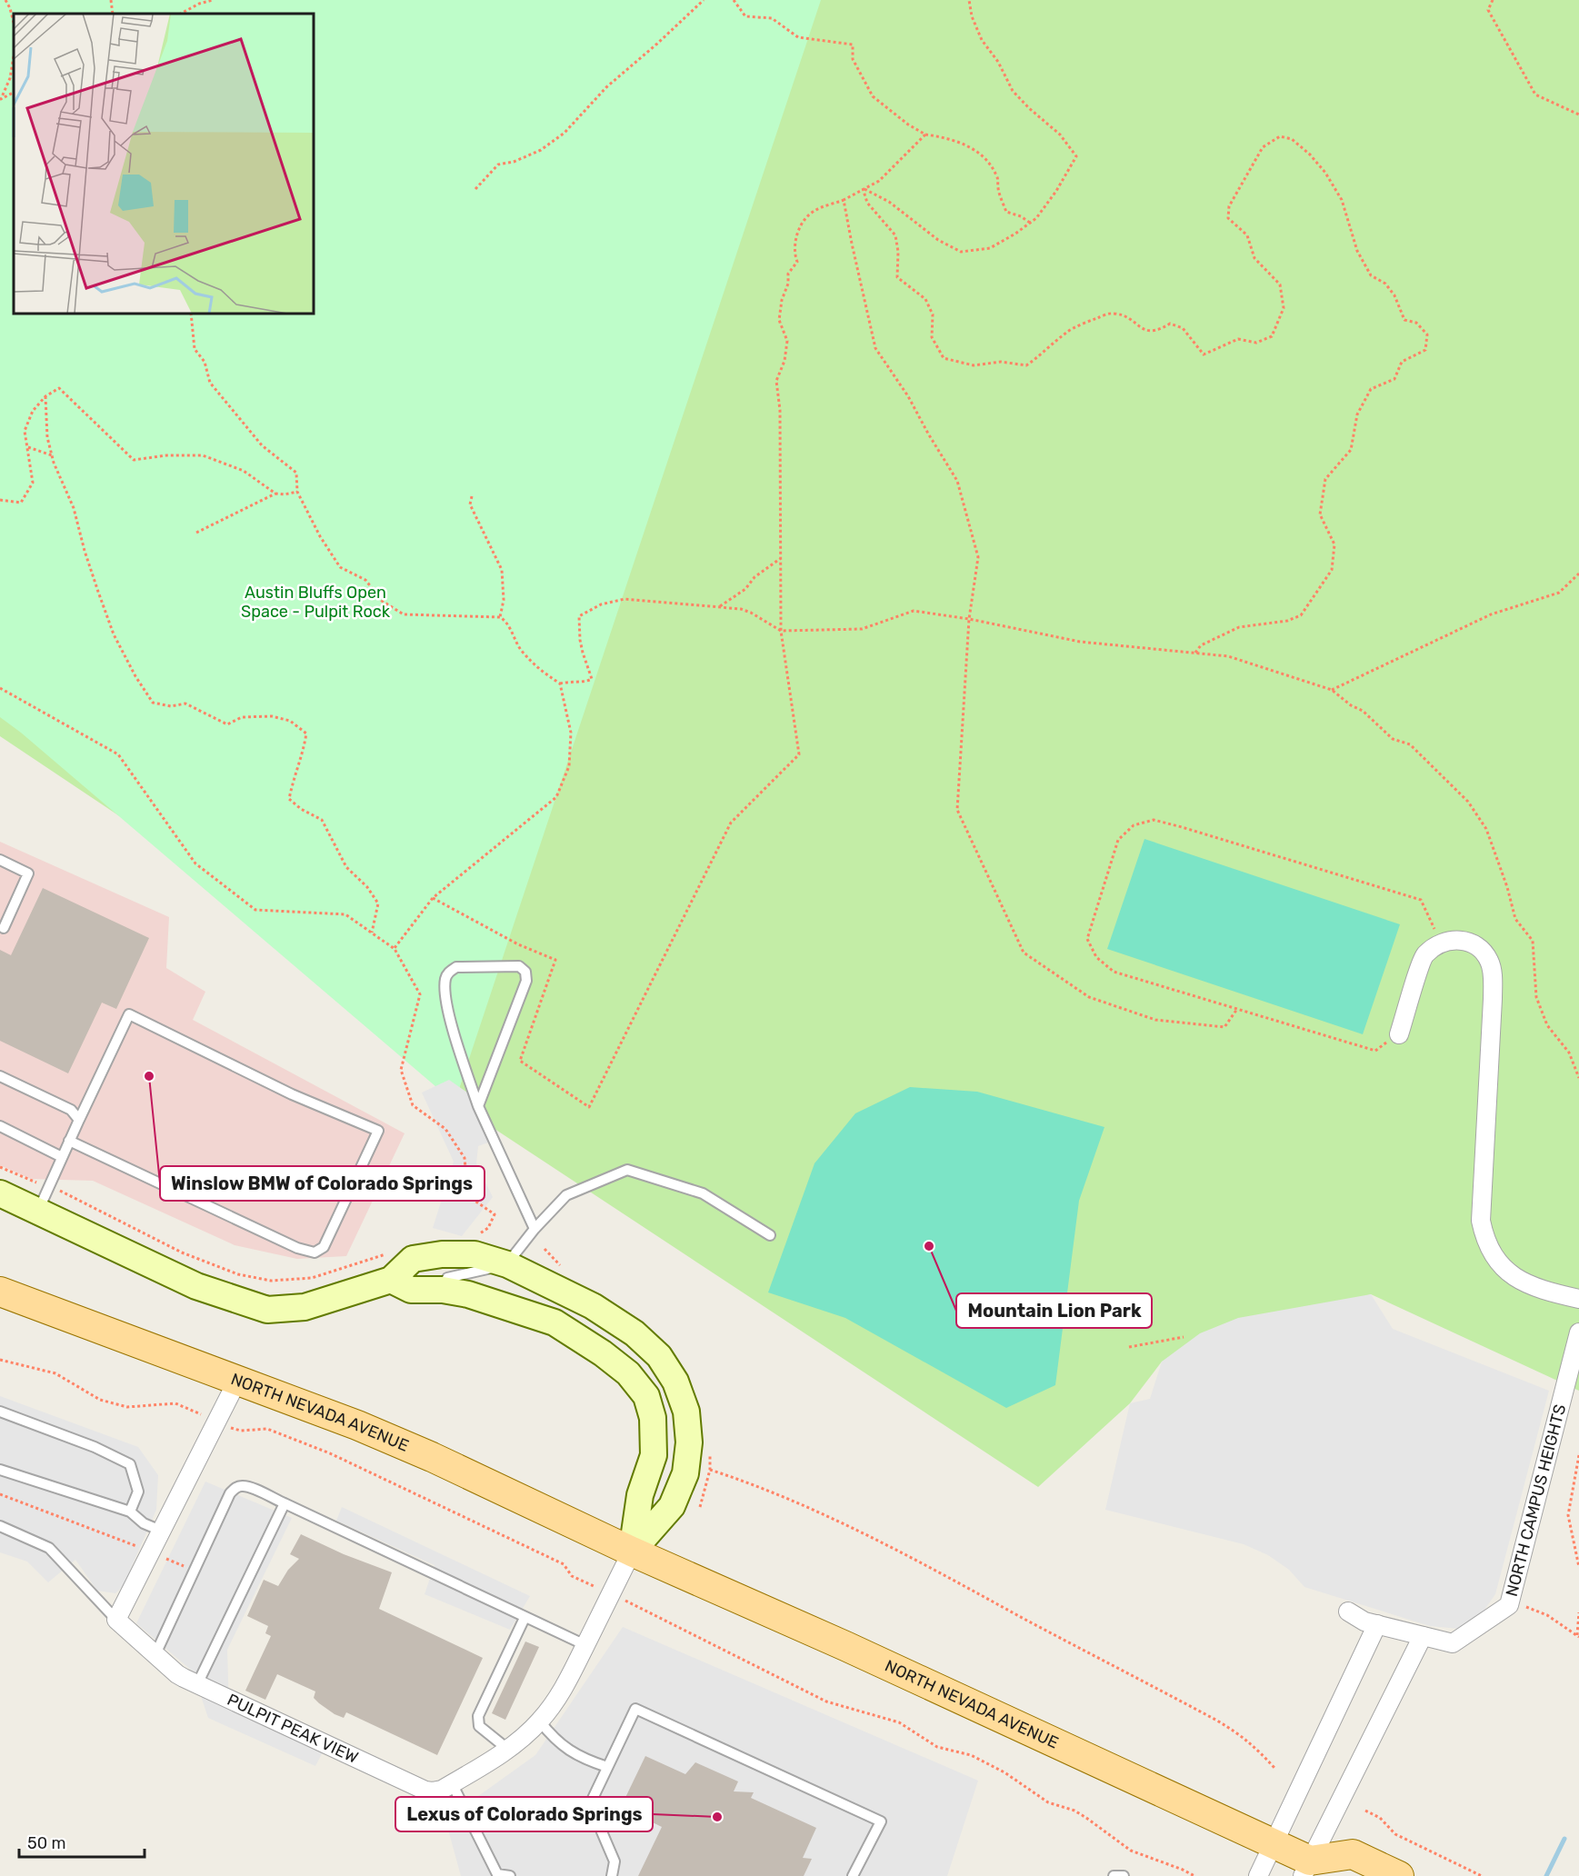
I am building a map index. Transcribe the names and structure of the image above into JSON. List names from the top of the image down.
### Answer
{
  "streets": {
    "main road": ["NORTH NEVADA AVENUE"],
    "street": ["NORTH CAMPUS HEIGHTS", "PULPIT PEAK VIEW"]
  },
  "crossings": [
    ["NORTH NEVADA AVENUE", "PULPIT PEAK VIEW"]
  ],
  "parks": ["Austin Bluffs Open Space - Pulpit Rock"],
  "places": ["Winslow BMW of Colorado Springs", "Mountain Lion Park", "Lexus of Colorado Springs"],
  "scale_bar": "50 m"
}
